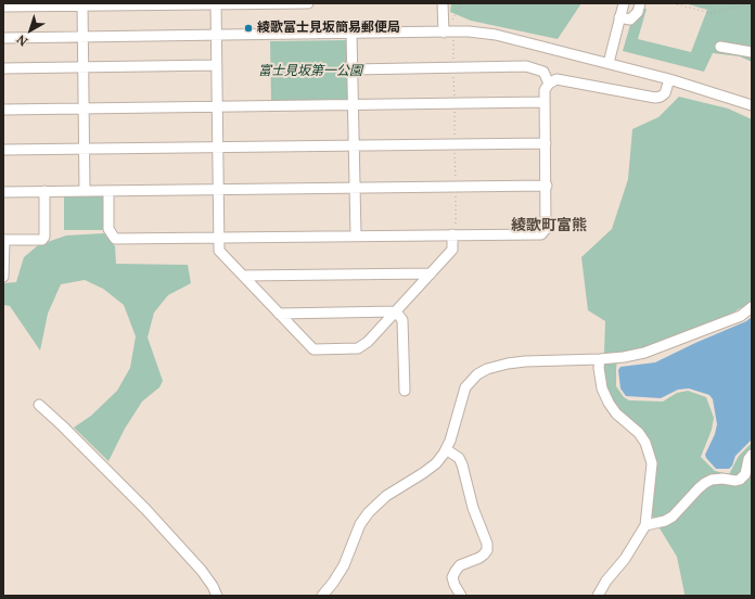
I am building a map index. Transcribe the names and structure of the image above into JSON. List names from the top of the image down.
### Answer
{
  "districts": ["綾歌町富熊"],
  "parks": ["富士見坂第一公園"],
  "places": ["綾歌富士見坂簡易郵便局"],
  "north": "bottom left"
}
